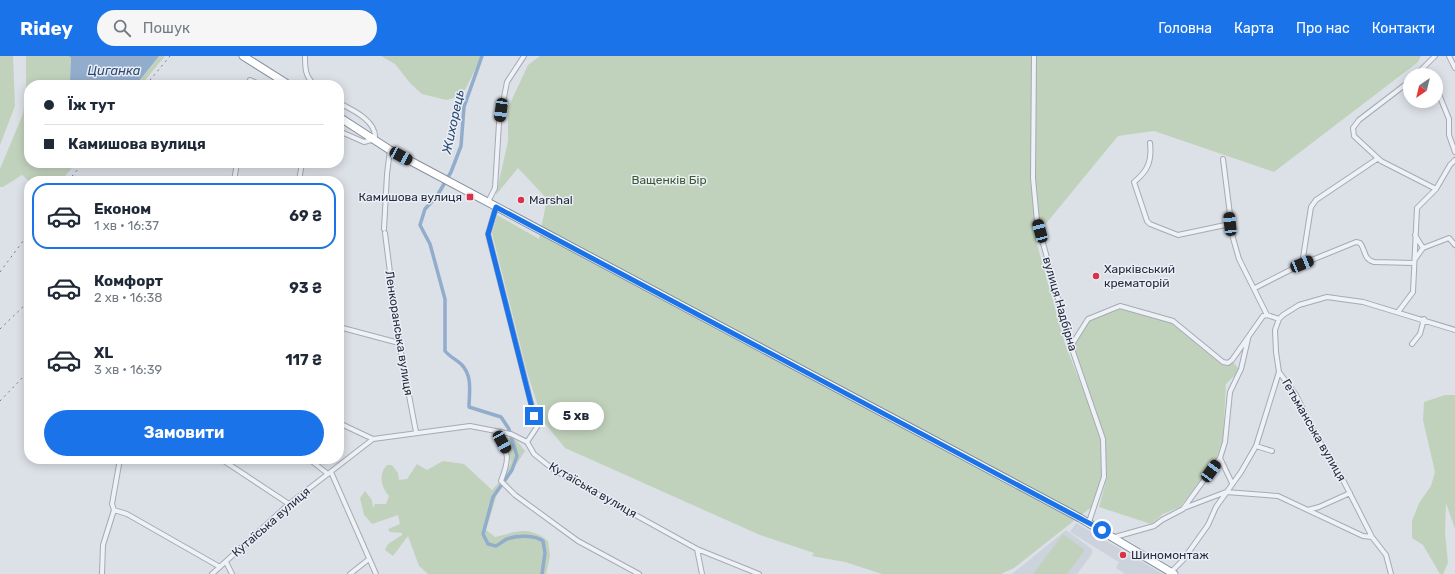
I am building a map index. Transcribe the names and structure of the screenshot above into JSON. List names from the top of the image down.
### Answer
{
  "streets": {
    "street": [
      "вулиця Надбірна",
      "Ленкоранська вулиця",
      "Гетьманська вулиця",
      "Кутаїська вулиця"
    ]
  },
  "crossings": [
    ["Ленкоранська вулиця", "Кутаїська вулиця"]
  ],
  "water": ["Циганка", "Жихорець"],
  "parks": ["Ващенків Бір"],
  "places": {
    "transit": ["Камишова вулиця"],
    "other": ["Marshal", "Харківський крематорій", "Шиномонтаж"]
  },
  "north": "bottom left",
  "page": {
    "header": "Ridey",
    "search": "Пошук",
    "nav": [
      "Головна",
      "Карта",
      "Про нас",
      "Контакти"
    ],
    "banner": ["Їж тут", "Камишова вулиця"],
    "list": [
      {
        "name": "Економ",
        "note": "1 хв · 16:37",
        "value": "69 ₴"
      },
      {
        "name": "Комфорт",
        "note": "2 хв · 16:38",
        "value": "93 ₴"
      },
      {
        "name": "XL",
        "note": "3 хв · 16:39",
        "value": "117 ₴"
      }
    ],
    "bubble": "5 хв",
    "buttons": "Замовити"
  }
}
